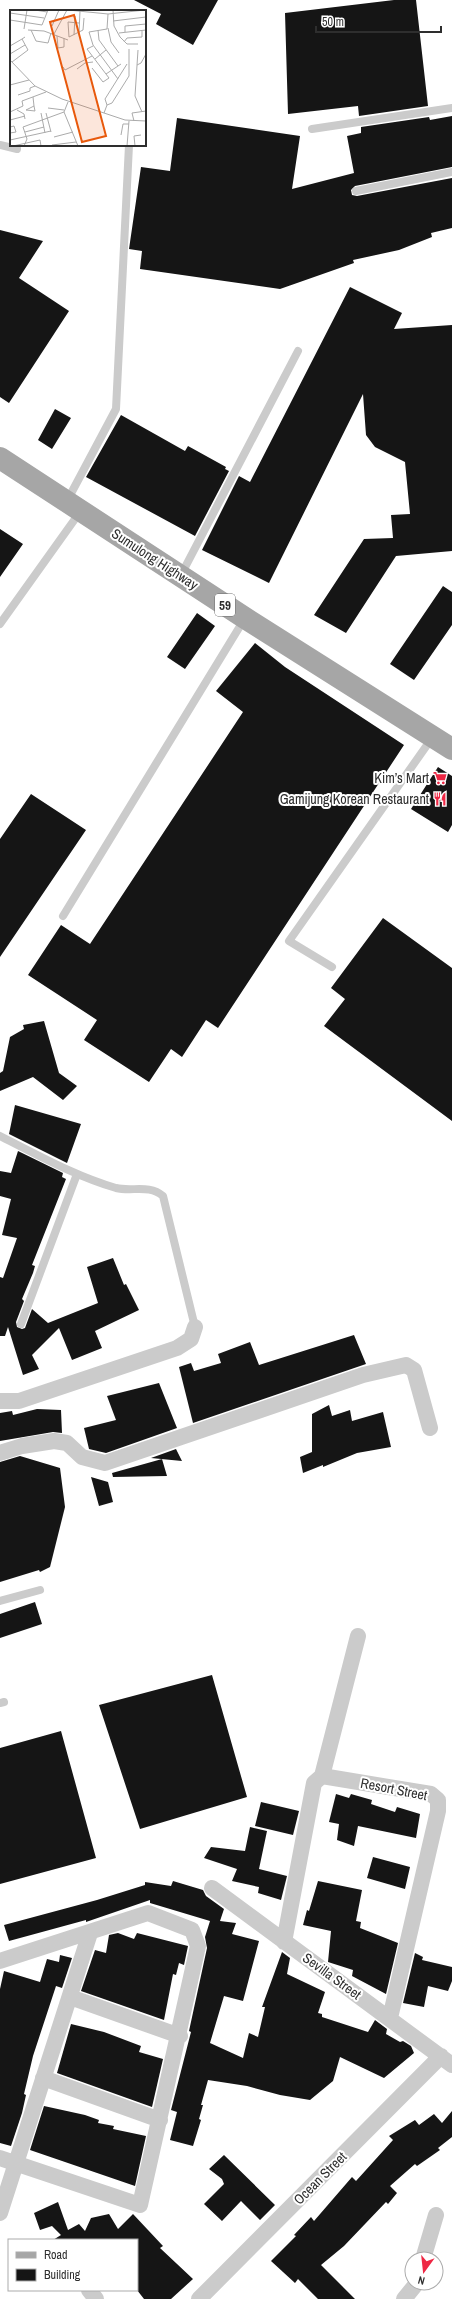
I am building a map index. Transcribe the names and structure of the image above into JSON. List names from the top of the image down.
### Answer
{
  "streets": {
    "main road": ["Sumulong Highway", "59"],
    "street": ["Resort Street", "Sevilla Street", "Ocean Street"]
  },
  "crossings": [
    ["Resort Street", "Sevilla Street"],
    ["Sevilla Street", "Ocean Street"]
  ],
  "places": {
    "supermarket": ["Kim’s Mart"],
    "restaurant": ["Gamijung Korean Restaurant"]
  },
  "legend": ["Road", "Building"],
  "scale_bar": "50 m",
  "north": "bottom"
}
